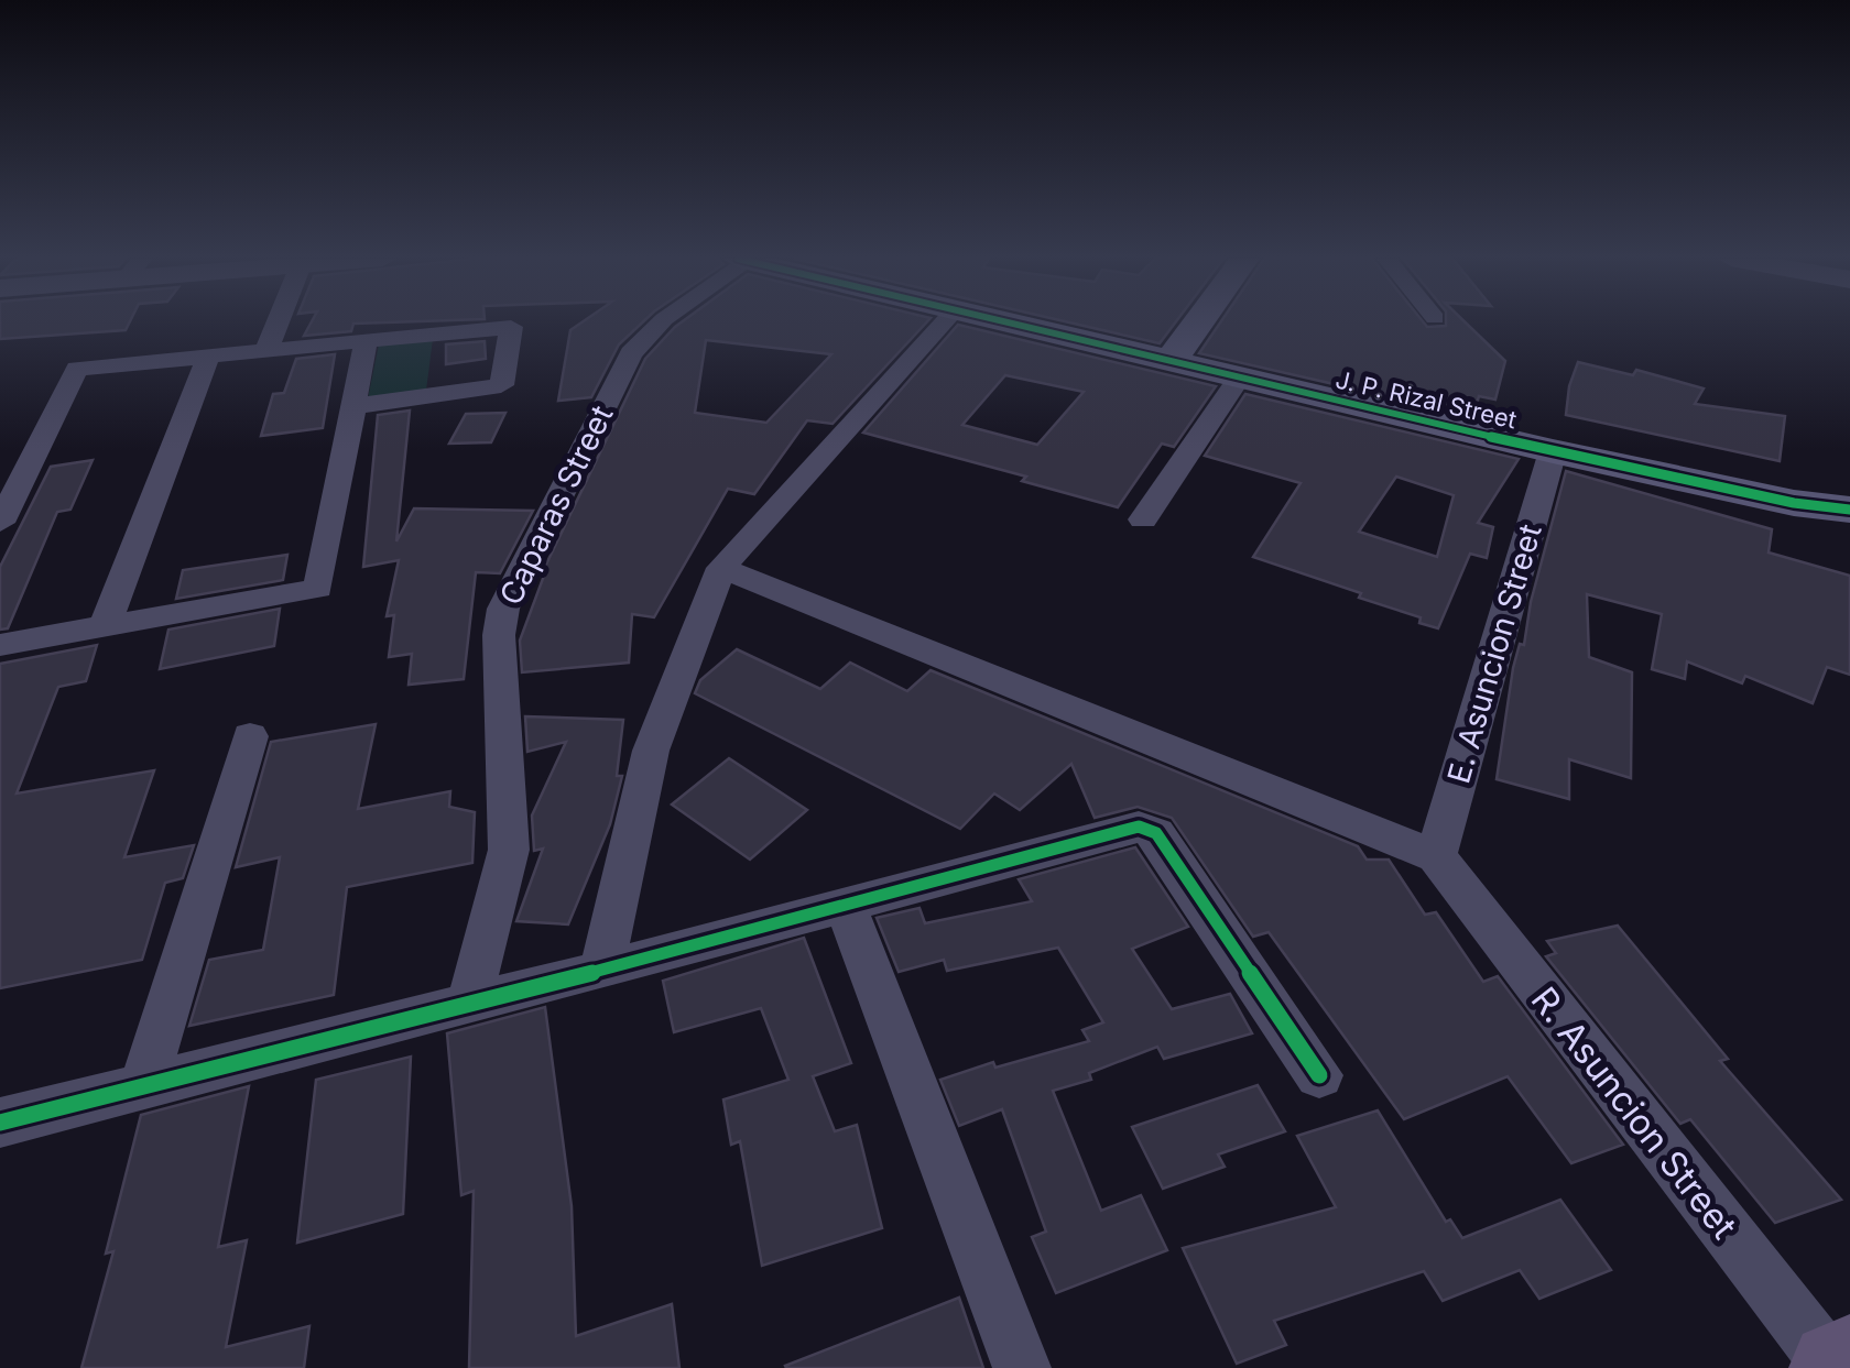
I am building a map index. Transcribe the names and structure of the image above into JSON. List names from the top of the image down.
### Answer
{
  "streets": {
    "main road": ["J. P. Rizal Street"],
    "street": ["Caparas Street", "E. Asuncion Street", "R. Asuncion Street"]
  },
  "crossings": [
    ["J. P. Rizal Street", "E. Asuncion Street"],
    ["E. Asuncion Street", "R. Asuncion Street"]
  ]
}
